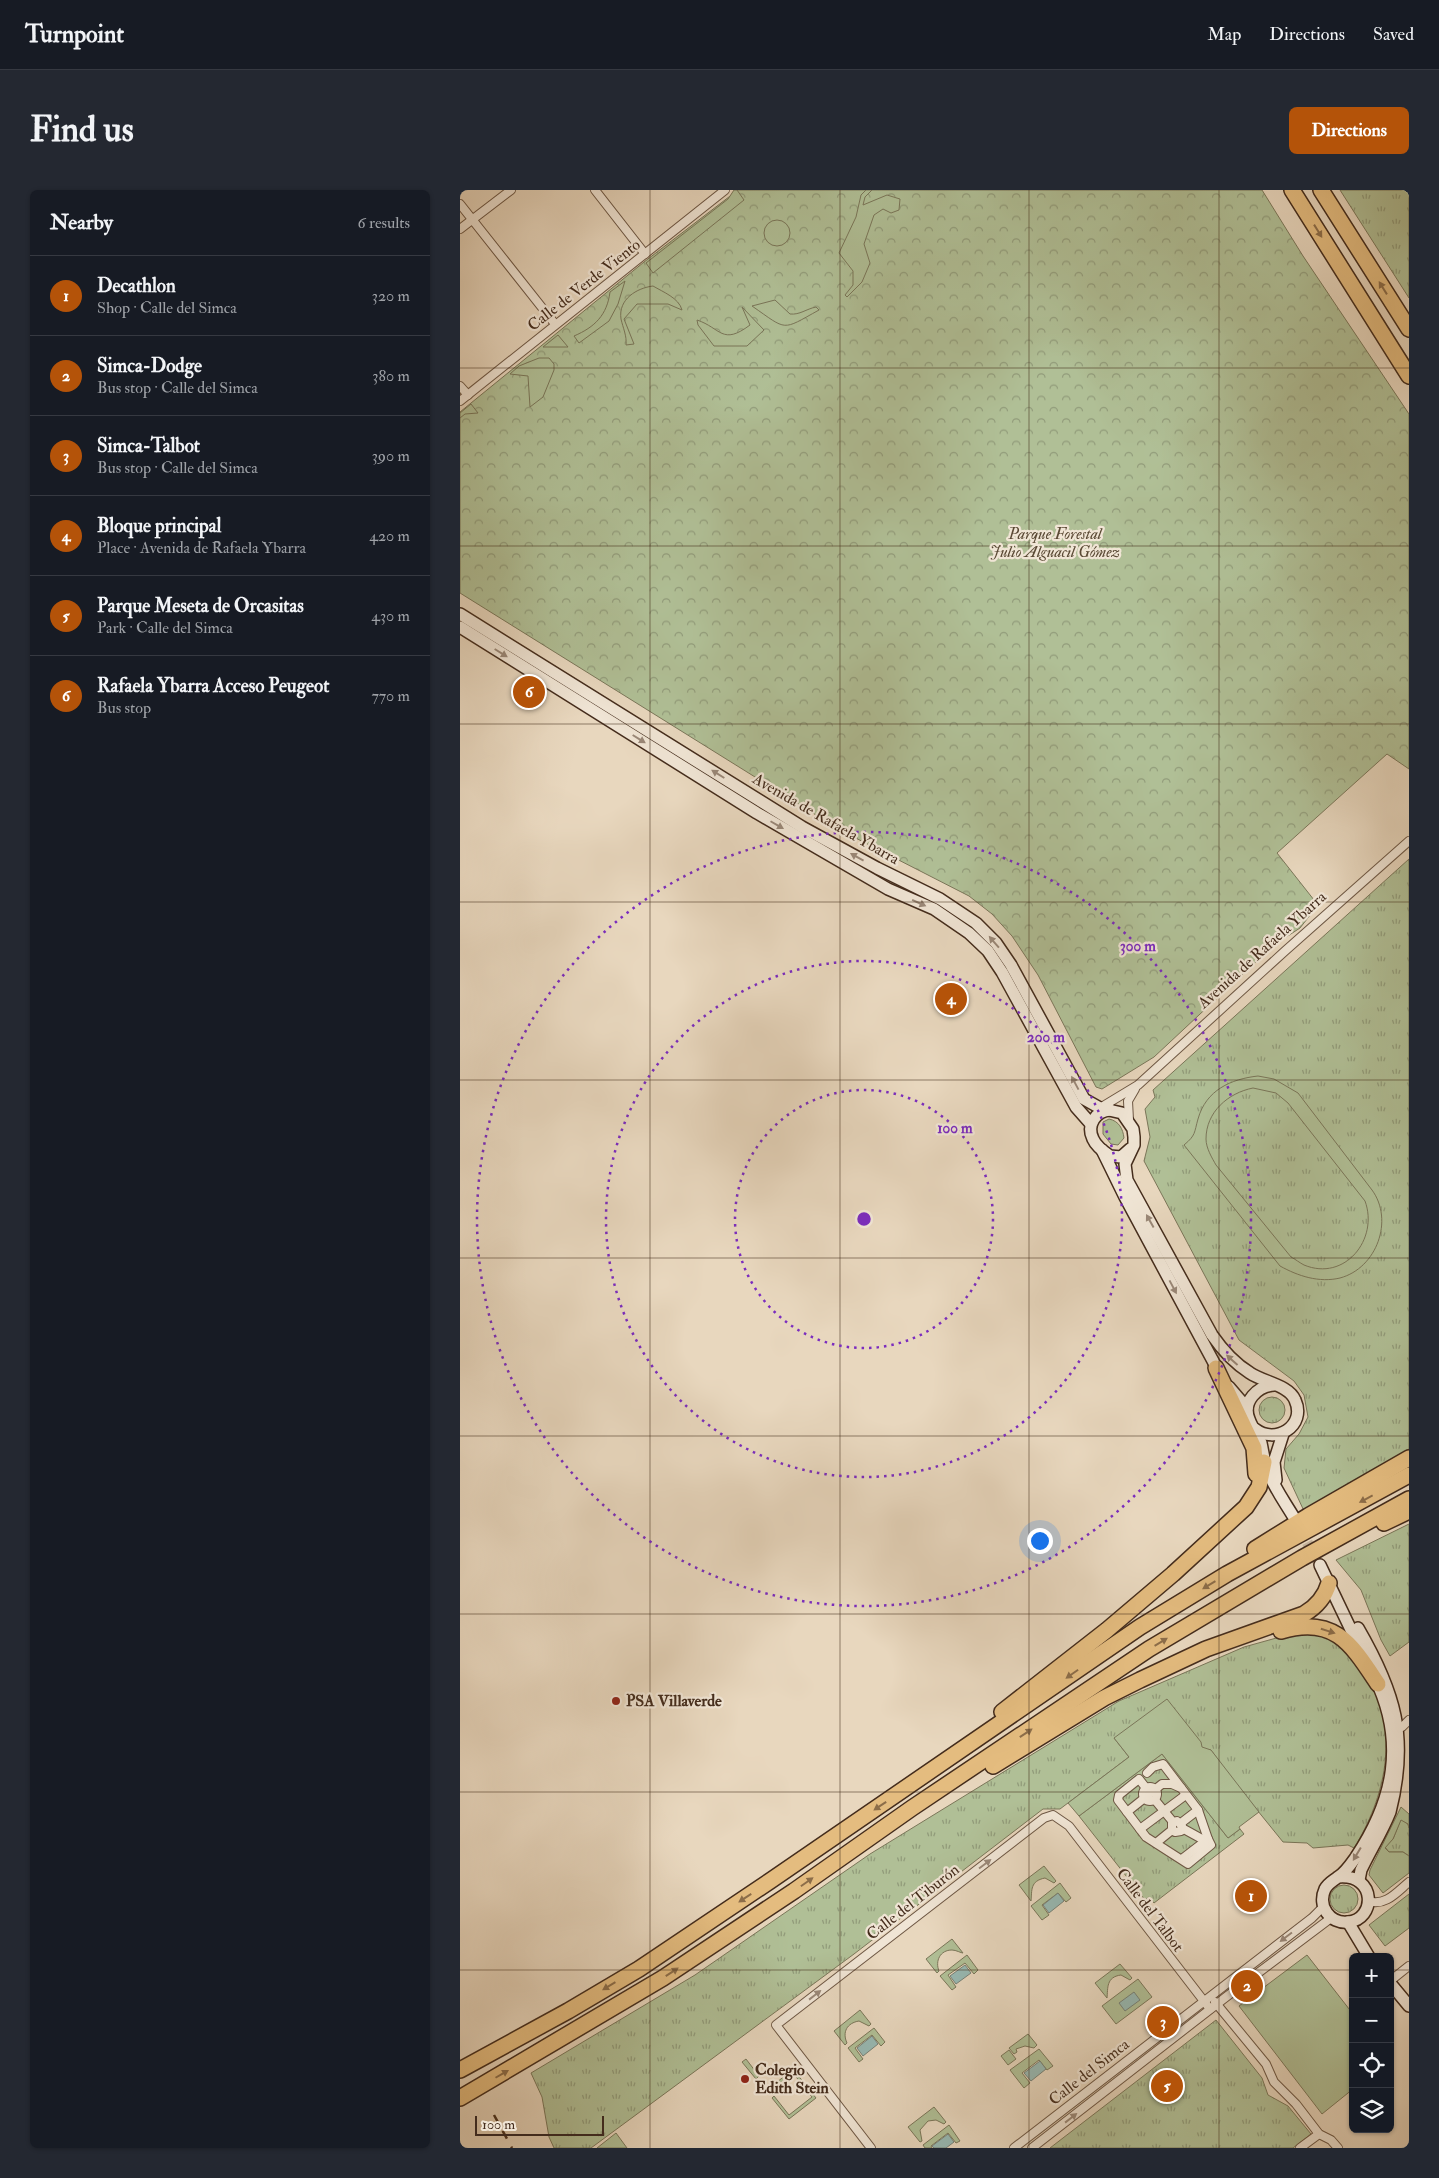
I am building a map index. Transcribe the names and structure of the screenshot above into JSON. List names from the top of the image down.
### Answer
{
  "streets": {
    "main road": ["Avenida de Rafaela Ybarra"],
    "street": [
      "Calle de Verde Viento",
      "Calle del Tiburón",
      "Calle del Talbot",
      "Calle del Simca"
    ]
  },
  "crossings": [
    ["Calle del Tiburón", "Calle del Talbot"],
    ["Calle del Talbot", "Calle del Simca"]
  ],
  "parks": ["Parque Forestal Julio Alguacil Gómez"],
  "places": ["PSA Villaverde", "Colegio Edith Stein"],
  "scale_bar": "100 m",
  "page": {
    "header": "Turnpoint",
    "nav": ["Map", "Directions", "Saved"],
    "buttons": "Directions",
    "title": "Find us",
    "heading": ["Nearby", "6 results"],
    "list": [
      {
        "mark": "1",
        "name": "Decathlon",
        "note": "Shop · Calle del Simca",
        "value": "320 m"
      },
      {
        "mark": "2",
        "name": "Simca-Dodge",
        "note": "Bus stop · Calle del Simca",
        "value": "380 m"
      },
      {
        "mark": "3",
        "name": "Simca-Talbot",
        "note": "Bus stop · Calle del Simca",
        "value": "390 m"
      },
      {
        "mark": "4",
        "name": "Bloque principal",
        "note": "Place · Avenida de Rafaela Ybarra",
        "value": "420 m"
      },
      {
        "mark": "5",
        "name": "Parque Meseta de Orcasitas",
        "note": "Park · Calle del Simca",
        "value": "430 m"
      },
      {
        "mark": "6",
        "name": "Rafaela Ybarra Acceso Peugeot",
        "note": "Bus stop",
        "value": "770 m"
      }
    ],
    "pins": [
      "6",
      "4",
      "1",
      "2",
      "3",
      "5"
    ],
    "map_buttons": ["+", "−"],
    "scale": "100 m"
  },
  "rings": ["300 m", "200 m", "100 m"]
}
